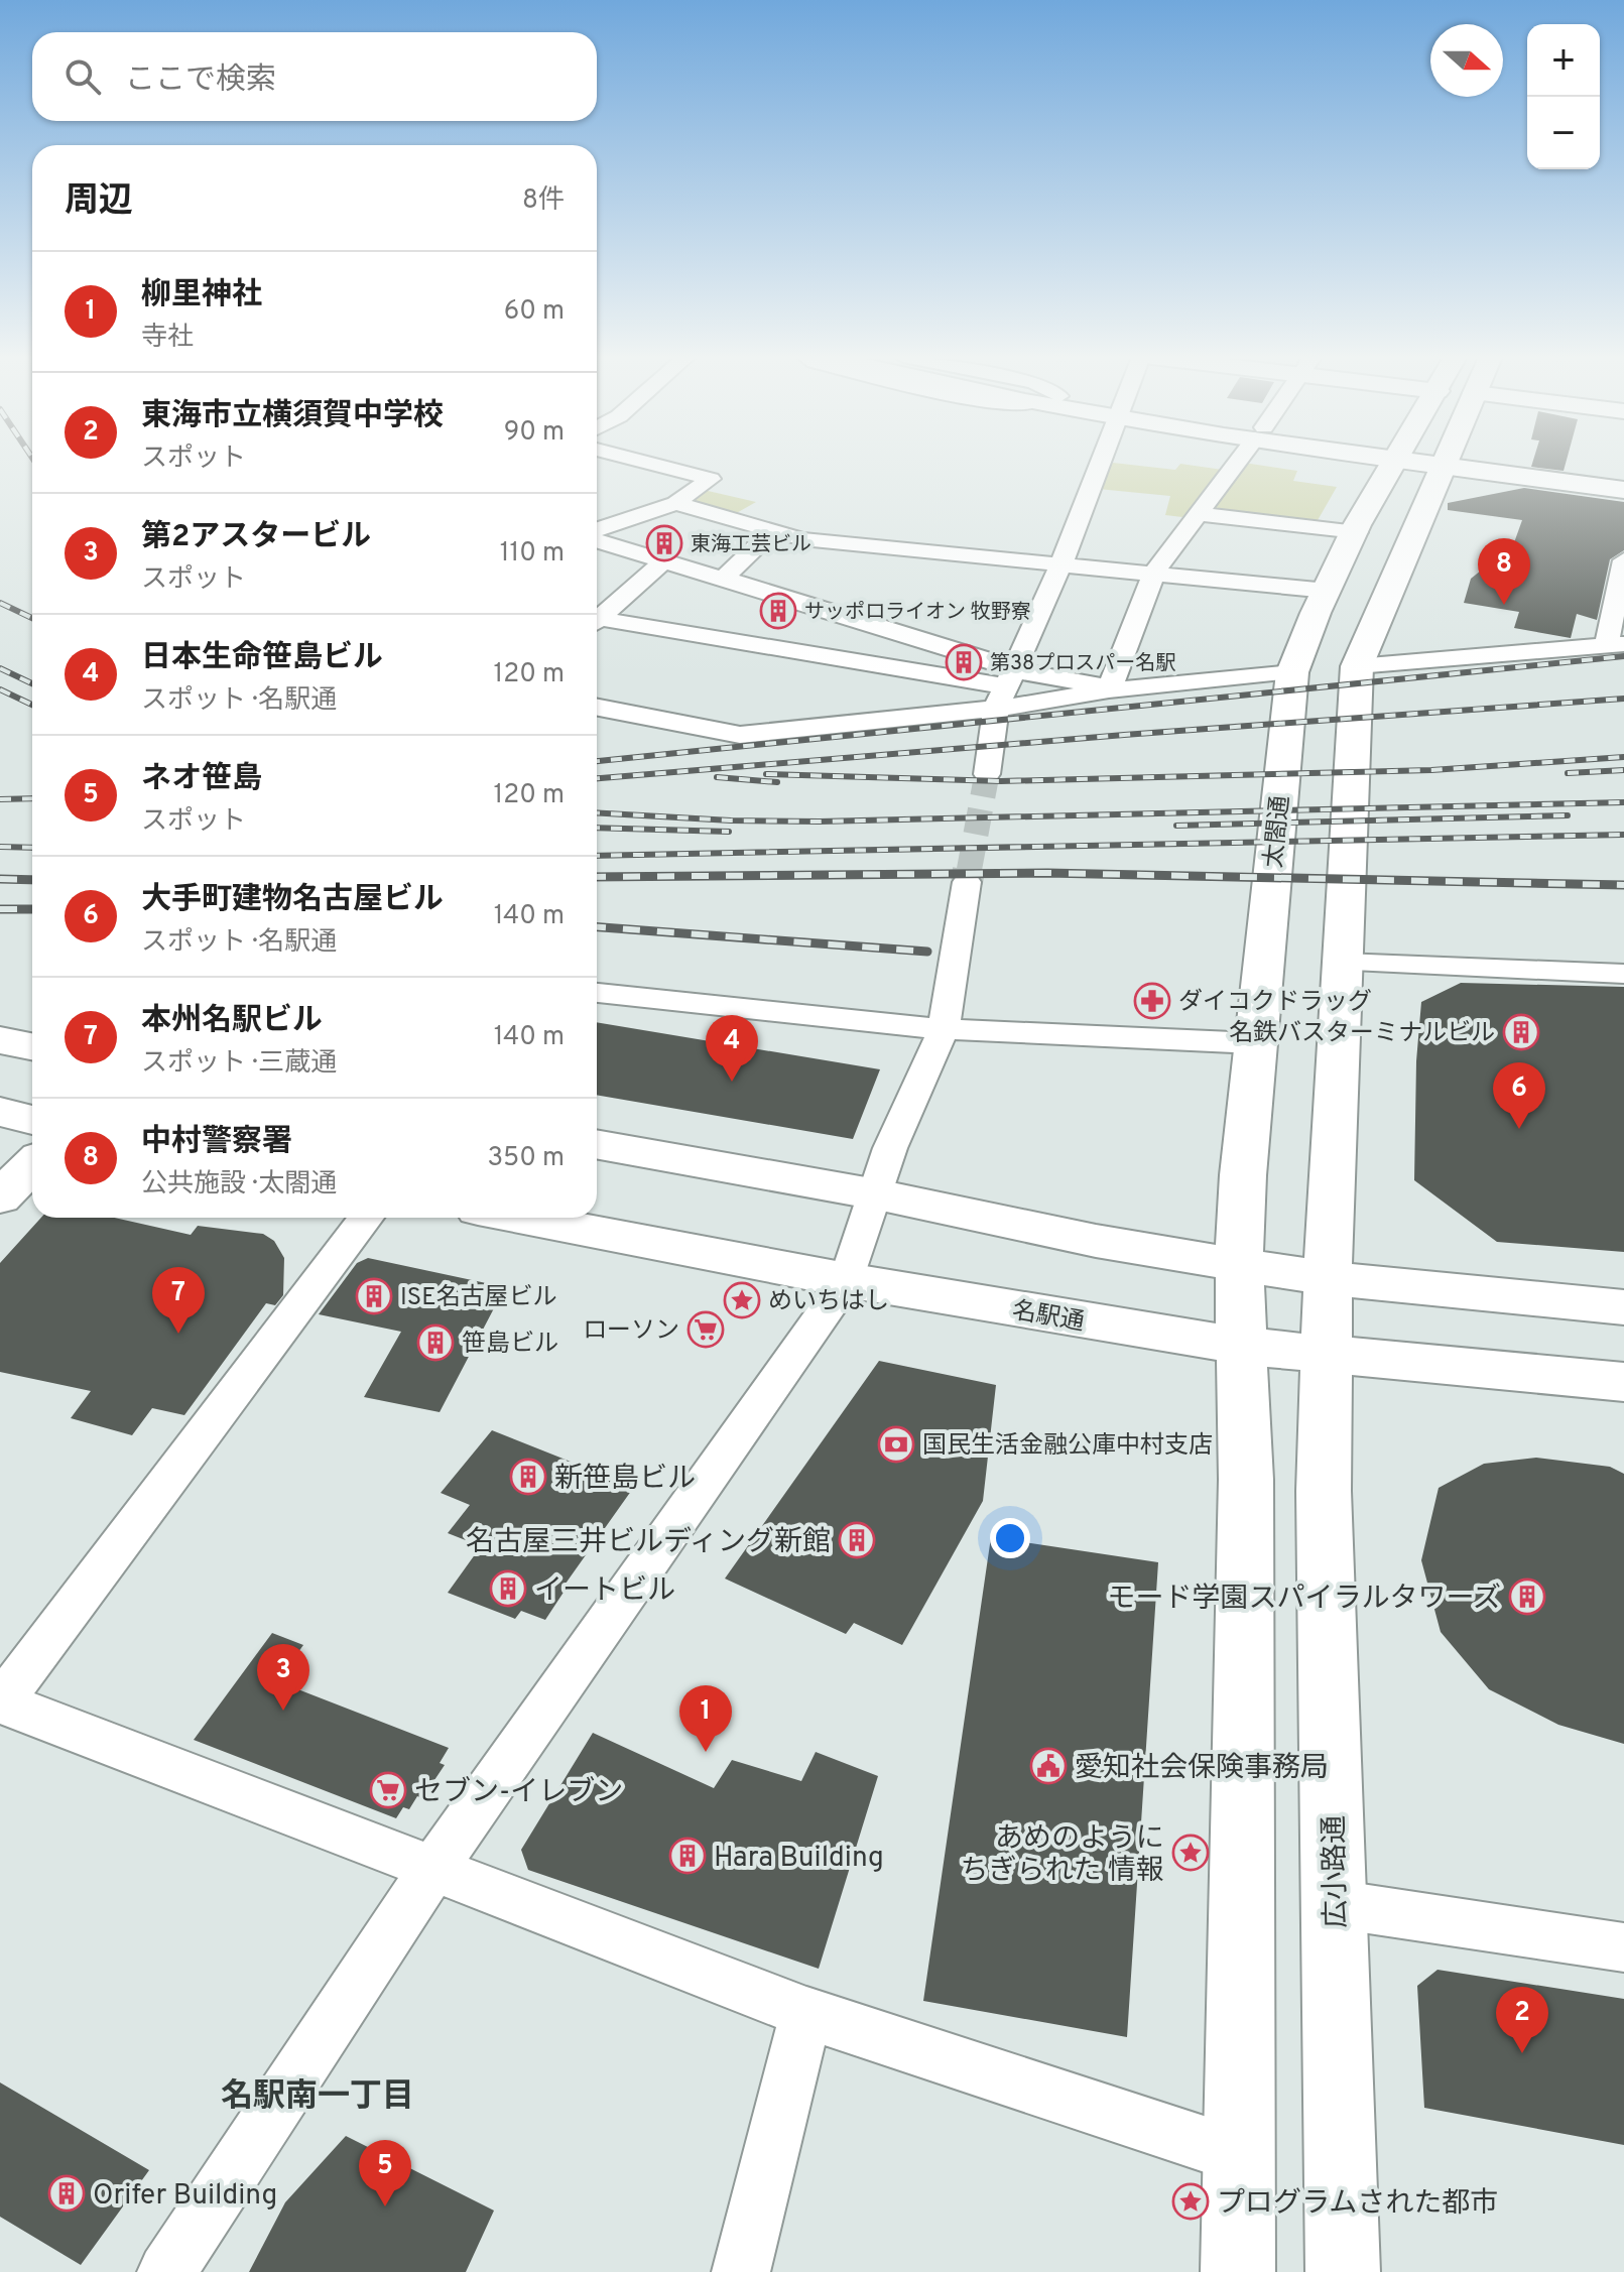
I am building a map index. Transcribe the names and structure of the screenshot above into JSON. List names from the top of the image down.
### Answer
{
  "streets": {
    "main road": ["太閤通", "名駅通", "広小路通"]
  },
  "crossings": [
    ["太閤通", "名駅通"],
    ["名駅通", "広小路通"]
  ],
  "districts": ["名駅南一丁目"],
  "places": {
    "building": [
      "東海工芸ビル",
      "サッポロライオン 牧野寮",
      "第38プロスパー名駅",
      "名鉄バスターミナルビル",
      "ISE名古屋ビル",
      "笹島ビル",
      "新笹島ビル",
      "名古屋三井ビルディング新館",
      "イートビル",
      "モード学園スパイラルタワーズ",
      "Hara Building",
      "Orifer Building"
    ],
    "pharmacy": ["ダイコクドラッグ"],
    "place": ["めいちはし", "あめのように ちぎられた 情報", "プログラムされた都市"],
    "supermarket": ["ローソン", "セブン-イレブン"],
    "bank": ["国民生活金融公庫中村支店"],
    "public building": ["愛知社会保険事務局"]
  },
  "north": "right",
  "page": {
    "map_buttons": ["+", "−"],
    "search": "ここで検索",
    "heading": ["周辺", "8件"],
    "list": [
      {
        "mark": "1",
        "name": "柳里神社",
        "note": "寺社",
        "value": "60 m"
      },
      {
        "mark": "2",
        "name": "東海市立横須賀中学校",
        "note": "スポット",
        "value": "90 m"
      },
      {
        "mark": "3",
        "name": "第2アスタービル",
        "note": "スポット",
        "value": "110 m"
      },
      {
        "mark": "4",
        "name": "日本生命笹島ビル",
        "note": "スポット · 名駅通",
        "value": "120 m"
      },
      {
        "mark": "5",
        "name": "ネオ笹島",
        "note": "スポット",
        "value": "120 m"
      },
      {
        "mark": "6",
        "name": "大手町建物名古屋ビル",
        "note": "スポット · 名駅通",
        "value": "140 m"
      },
      {
        "mark": "7",
        "name": "本州名駅ビル",
        "note": "スポット · 三蔵通",
        "value": "140 m"
      },
      {
        "mark": "8",
        "name": "中村警察署",
        "note": "公共施設 · 太閤通",
        "value": "350 m"
      }
    ],
    "pins": [
      "8",
      "4",
      "6",
      "7",
      "3",
      "1",
      "2",
      "5"
    ]
  }
}
